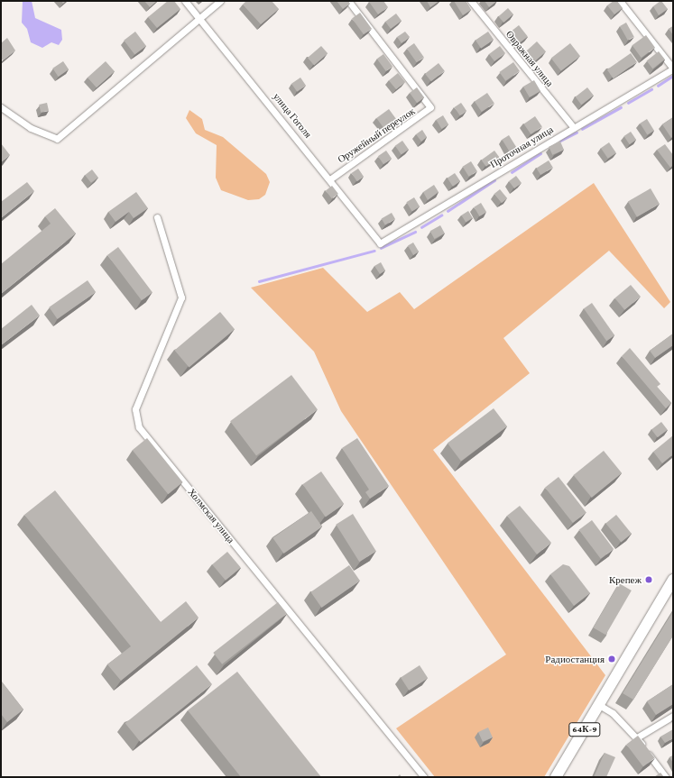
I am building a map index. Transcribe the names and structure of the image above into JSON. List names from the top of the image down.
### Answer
{
  "streets": {
    "main road": ["64К-9"],
    "street": [
      "Овражная улица",
      "улица Гоголя",
      "Оружейный переулок",
      "Проточная улица",
      "Холмская улица"
    ]
  },
  "crossings": [
    ["Овражная улица", "Проточная улица"],
    ["улица Гоголя", "Оружейный переулок"],
    ["улица Гоголя", "Проточная улица"]
  ],
  "places": ["Крепеж", "Радиостанция"]
}
